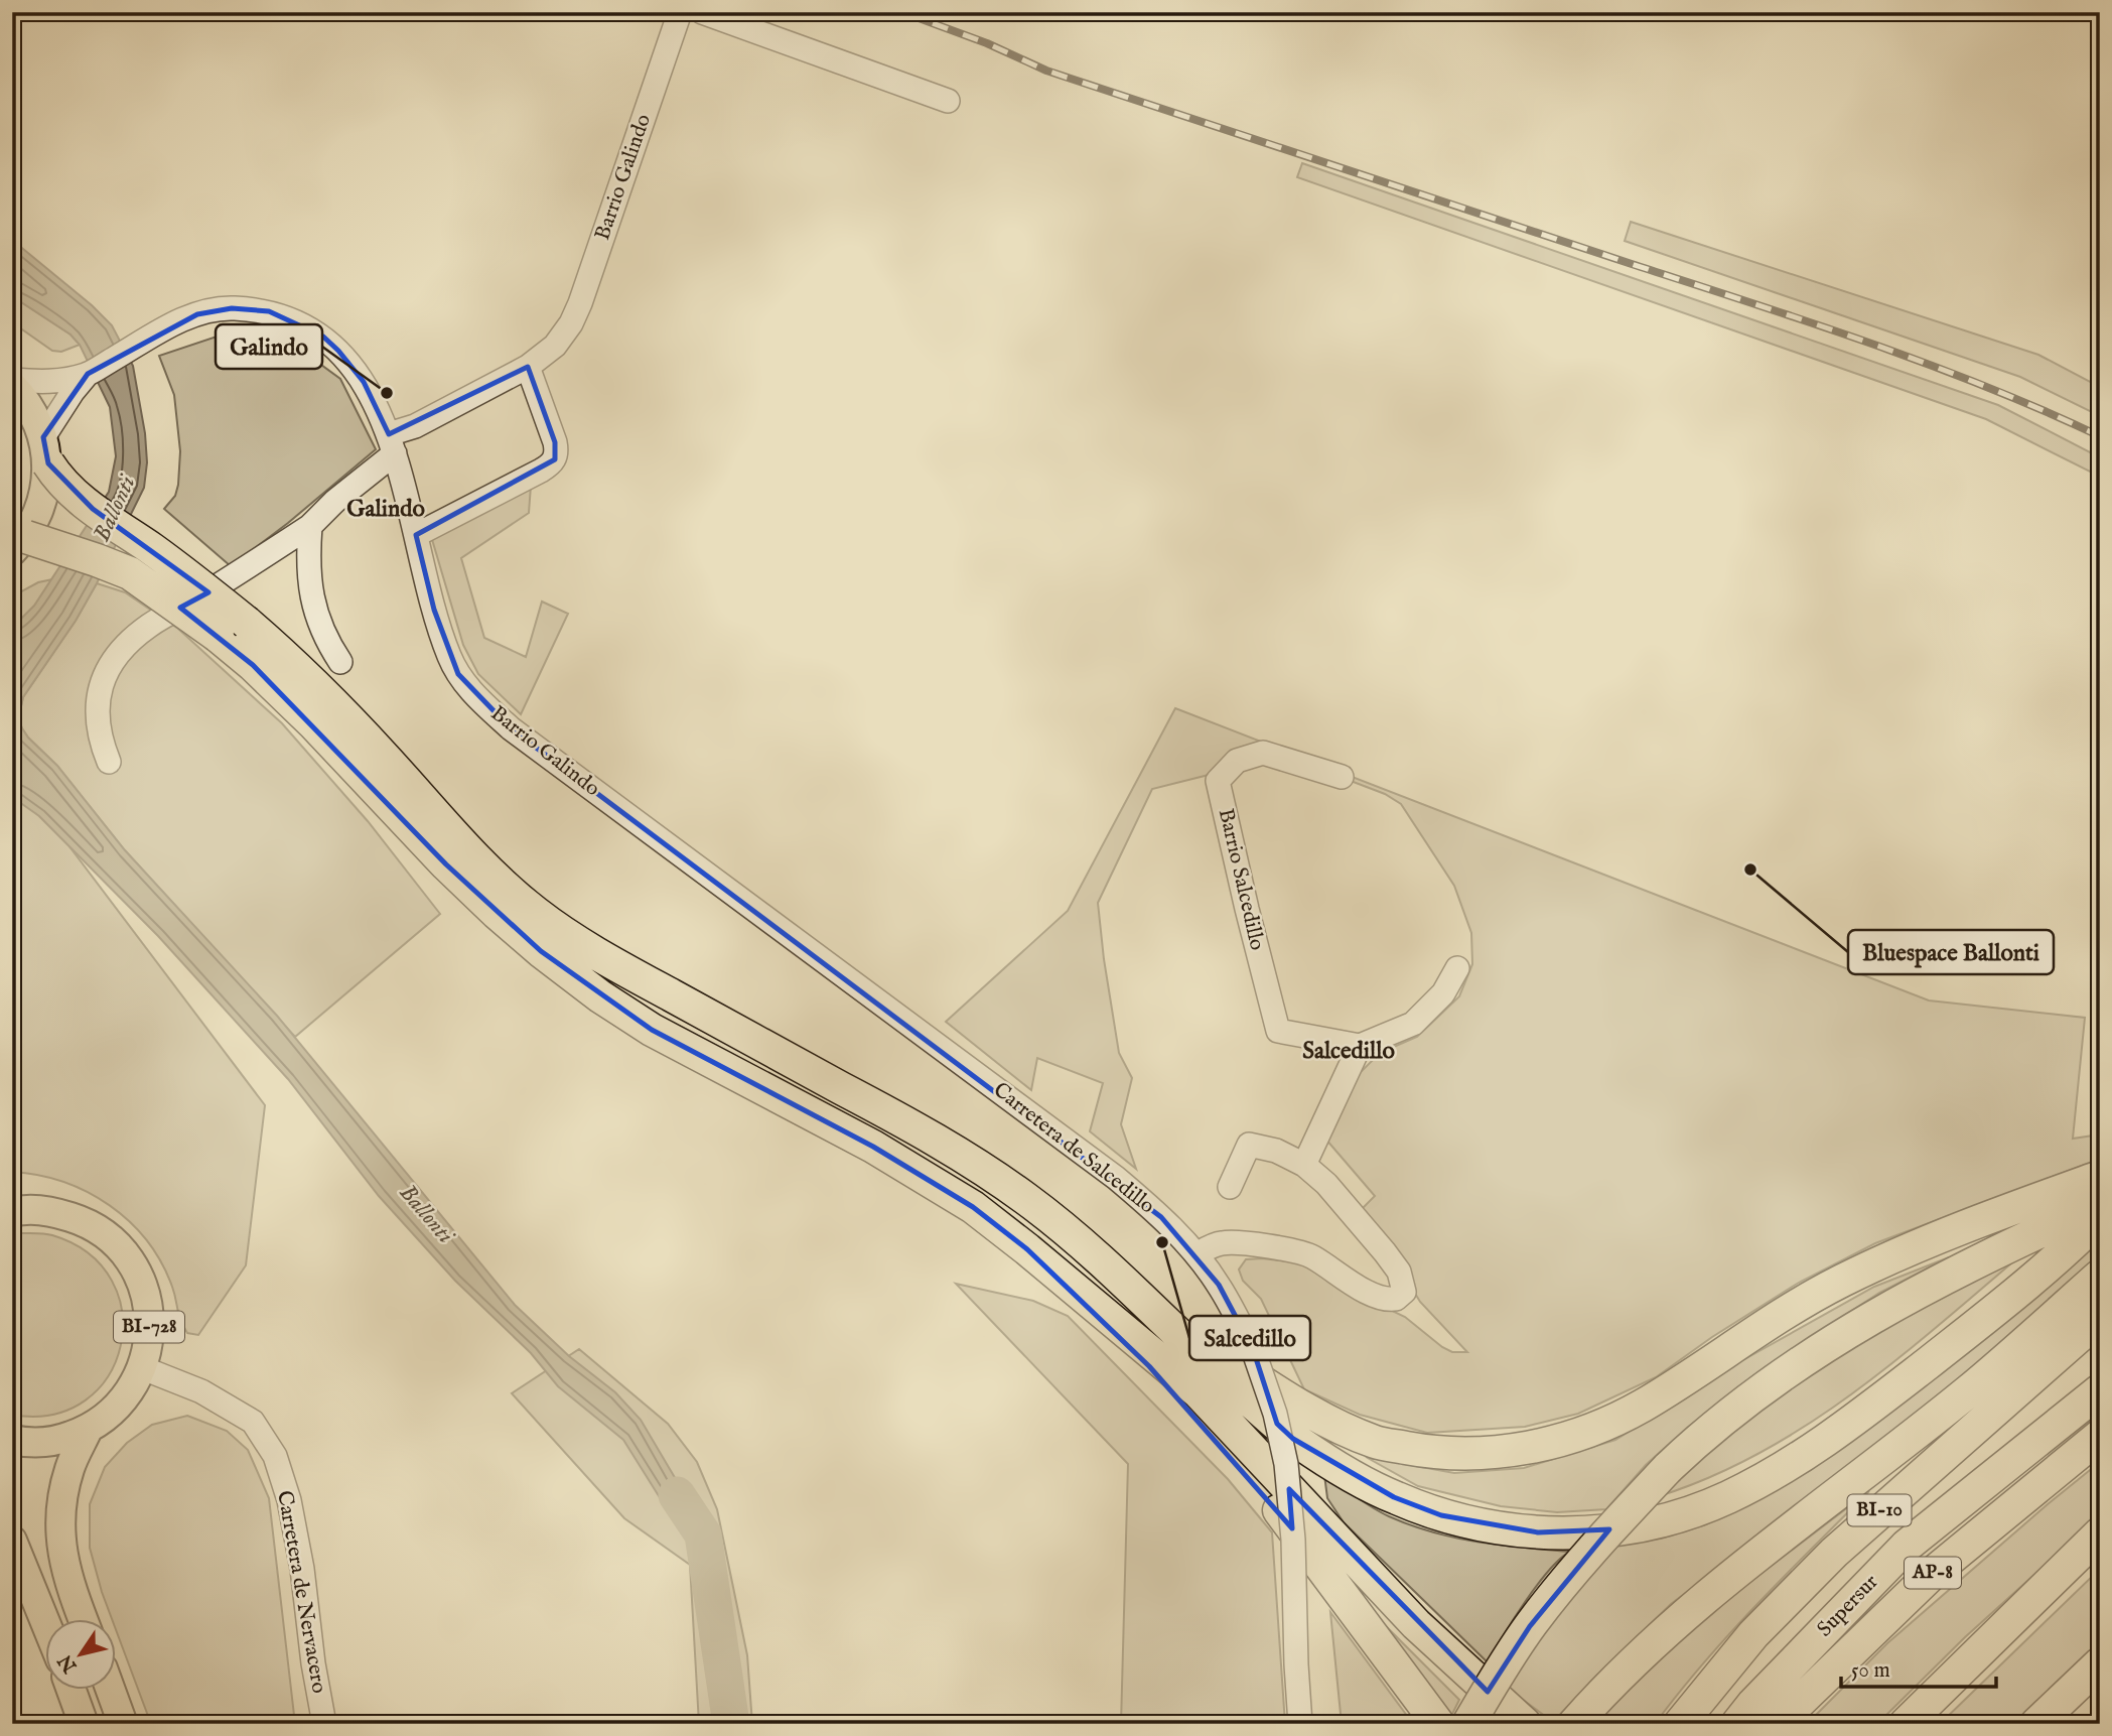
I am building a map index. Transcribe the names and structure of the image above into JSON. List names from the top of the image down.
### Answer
{
  "streets": {
    "highway": ["BI-10", "AP-8", "Supersur"],
    "main road": ["BI-728"],
    "street": [
      "Barrio Galindo",
      "Barrio Salcedillo",
      "Carretera de Salcedillo",
      "Carretera de Nervacero"
    ]
  },
  "crossings": [
    ["Barrio Galindo", "Carretera de Salcedillo"],
    ["BI-728", "Carretera de Nervacero"]
  ],
  "districts": ["Galindo", "Salcedillo"],
  "water": ["Ballonti"],
  "places": ["Galindo", "Bluespace Ballonti", "Salcedillo"],
  "scale_bar": "50 m",
  "north": "bottom left"
}
